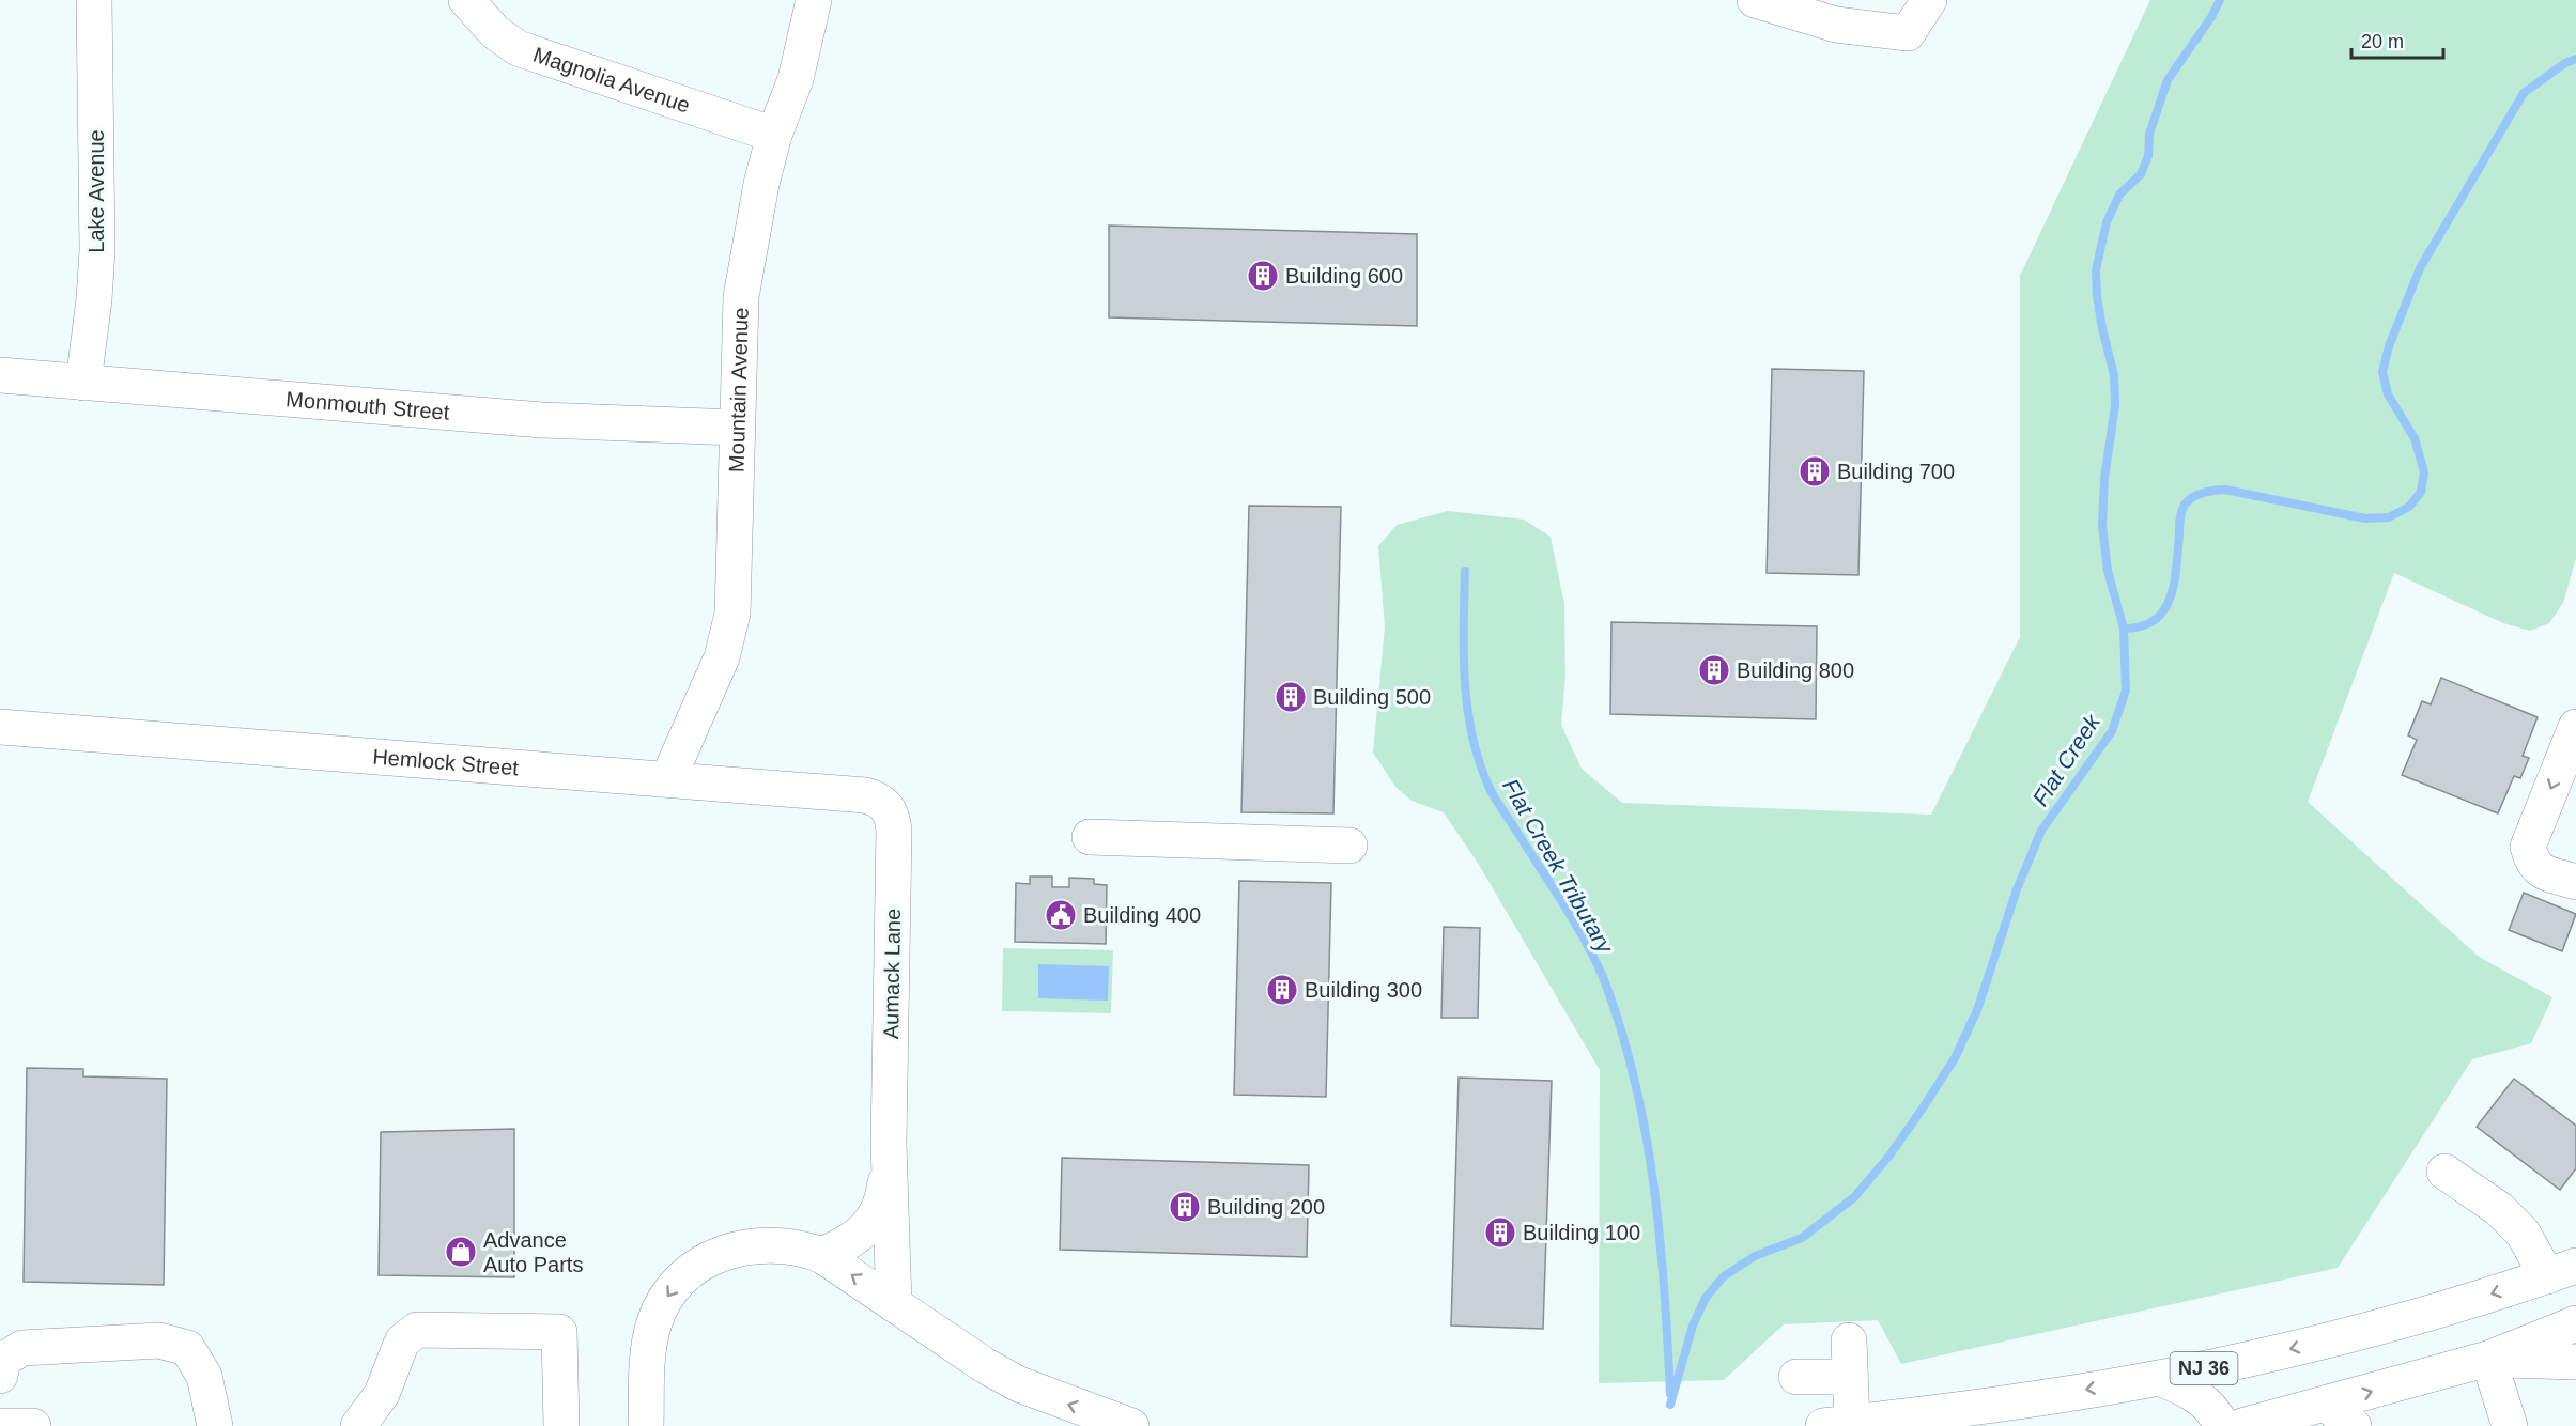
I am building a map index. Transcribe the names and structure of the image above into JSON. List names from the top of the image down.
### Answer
{
  "streets": {
    "main road": [
      "Magnolia Avenue",
      "Lake Avenue",
      "Mountain Avenue",
      "Monmouth Street",
      "Hemlock Street",
      "Aumack Lane",
      "NJ 36"
    ]
  },
  "crossings": [
    ["Magnolia Avenue", "Mountain Avenue"],
    ["Lake Avenue", "Monmouth Street"],
    ["Mountain Avenue", "Monmouth Street"],
    ["Mountain Avenue", "Hemlock Street"],
    ["Hemlock Street", "Aumack Lane"]
  ],
  "water": ["Flat Creek", "Flat Creek Tributary"],
  "places": {
    "building": [
      "Building 600",
      "Building 700",
      "Building 800",
      "Building 500",
      "Building 300",
      "Building 200",
      "Building 100"
    ],
    "public building": ["Building 400"],
    "shop": ["Advance Auto Parts"]
  },
  "scale_bar": "20 m"
}
